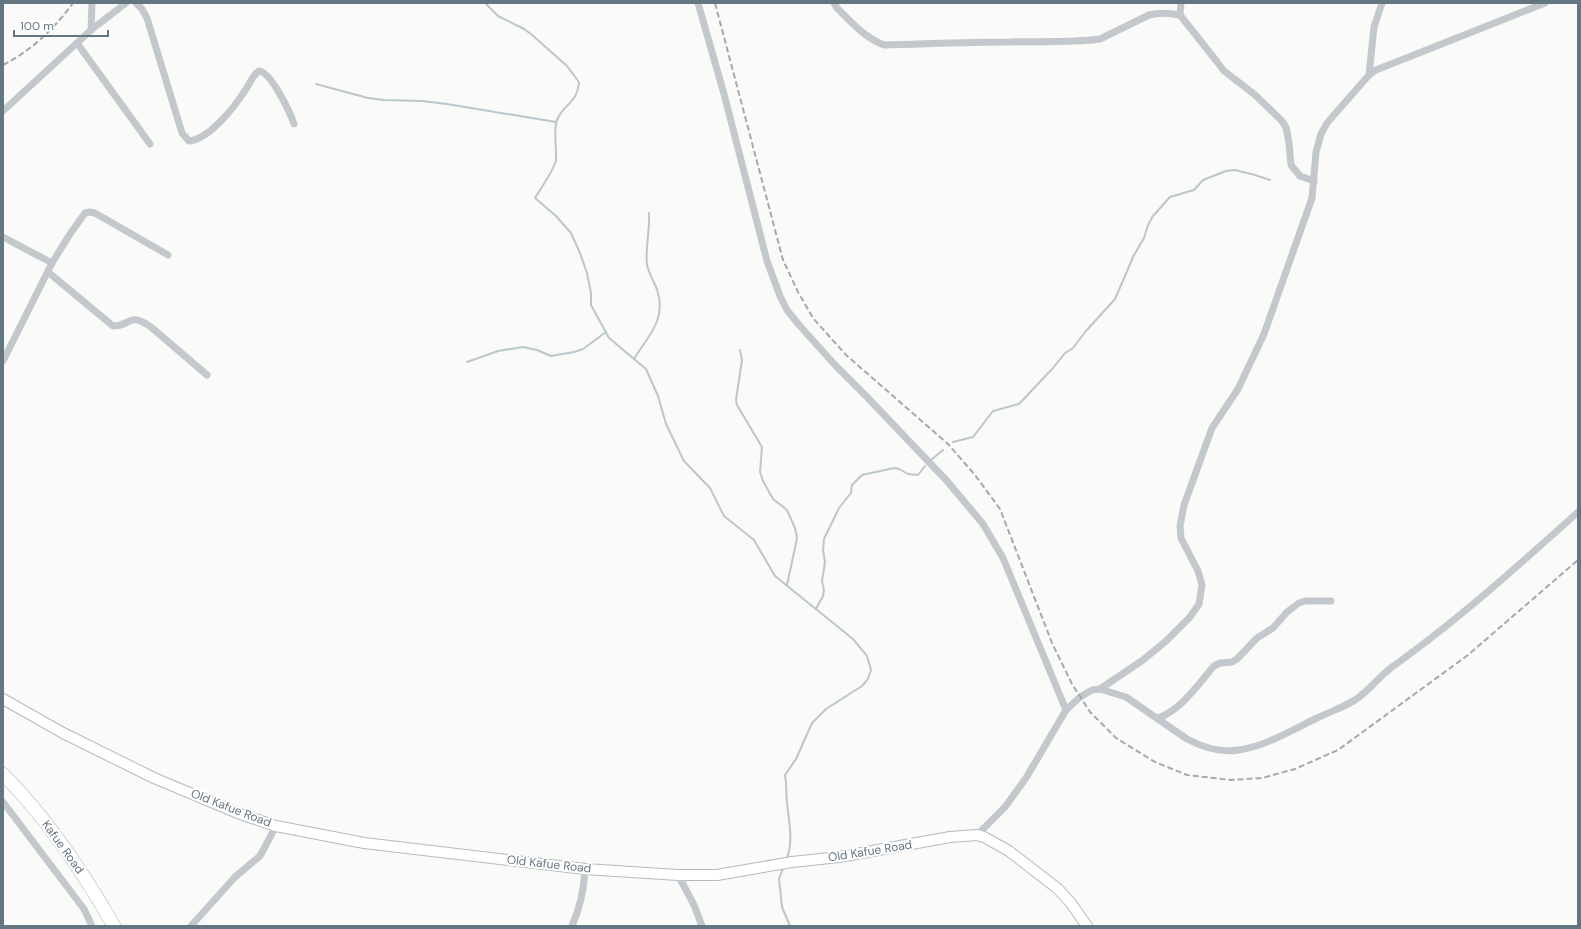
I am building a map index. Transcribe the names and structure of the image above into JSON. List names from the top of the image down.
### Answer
{
  "streets": {
    "highway": ["Kafue Road"],
    "street": ["Old Kafue Road"]
  },
  "scale_bar": "100 m"
}
